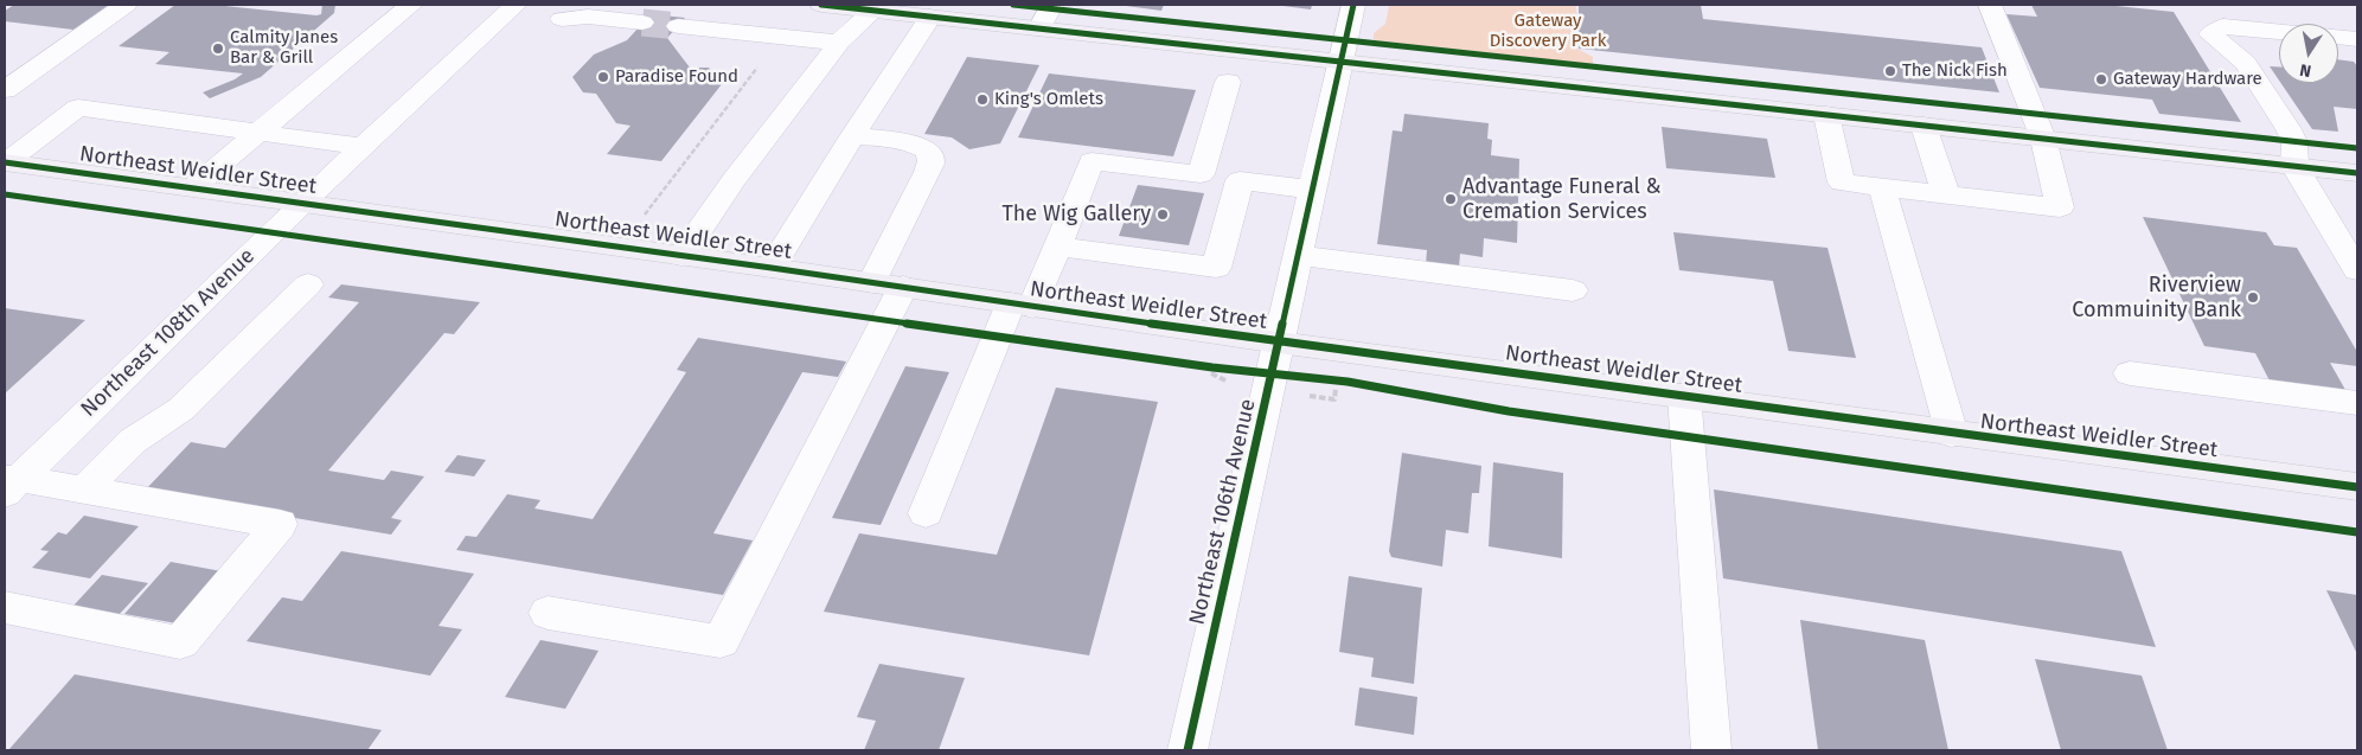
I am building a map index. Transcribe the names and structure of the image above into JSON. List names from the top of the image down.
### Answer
{
  "streets": {
    "main road": ["Northeast Weidler Street"],
    "street": ["Northeast 108th Avenue", "Northeast 106th Avenue"]
  },
  "crossings": [
    ["Northeast Weidler Street", "Northeast 108th Avenue"],
    ["Northeast Weidler Street", "Northeast 106th Avenue"]
  ],
  "parks": ["Gateway Discovery Park"],
  "places": [
    "Calmity Janes Bar & Grill",
    "The Nick Fish",
    "Paradise Found",
    "Gateway Hardware",
    "King's Omlets",
    "Advantage Funeral & Cremation Services",
    "The Wig Gallery",
    "Riverview Commuinity Bank"
  ],
  "north": "bottom"
}
